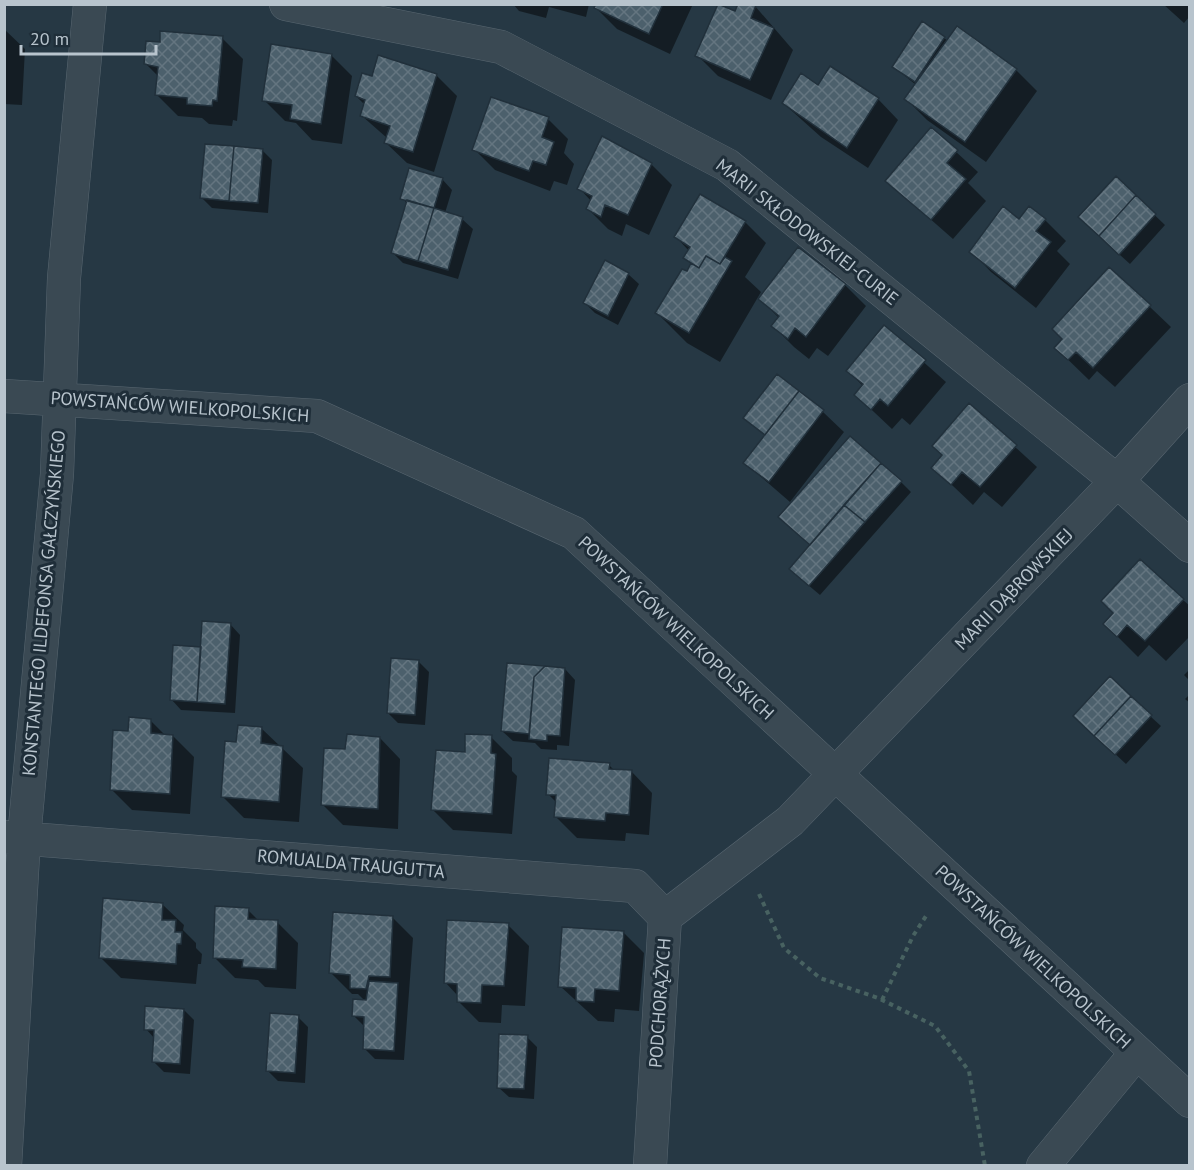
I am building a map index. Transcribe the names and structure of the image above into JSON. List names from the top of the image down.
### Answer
{
  "streets": {
    "street": [
      "MARII SKŁODOWSKIEJ-CURIE",
      "POWSTAŃCÓW WIELKOPOLSKICH",
      "MARII DĄBROWSKIEJ",
      "KONSTANTEGO ILDEFONSA GAŁCZYŃSKIEGO",
      "ROMUALDA TRAUGUTTA",
      "PODCHORĄŻYCH"
    ]
  },
  "crossings": [
    ["MARII SKŁODOWSKIEJ-CURIE", "MARII DĄBROWSKIEJ"],
    ["POWSTAŃCÓW WIELKOPOLSKICH", "MARII DĄBROWSKIEJ"],
    ["POWSTAŃCÓW WIELKOPOLSKICH", "KONSTANTEGO ILDEFONSA GAŁCZYŃSKIEGO"],
    ["POWSTAŃCÓW WIELKOPOLSKICH", "PODCHORĄŻYCH"],
    ["MARII DĄBROWSKIEJ", "PODCHORĄŻYCH"],
    ["KONSTANTEGO ILDEFONSA GAŁCZYŃSKIEGO", "ROMUALDA TRAUGUTTA"],
    ["ROMUALDA TRAUGUTTA", "PODCHORĄŻYCH"]
  ],
  "scale_bar": "20 m"
}
